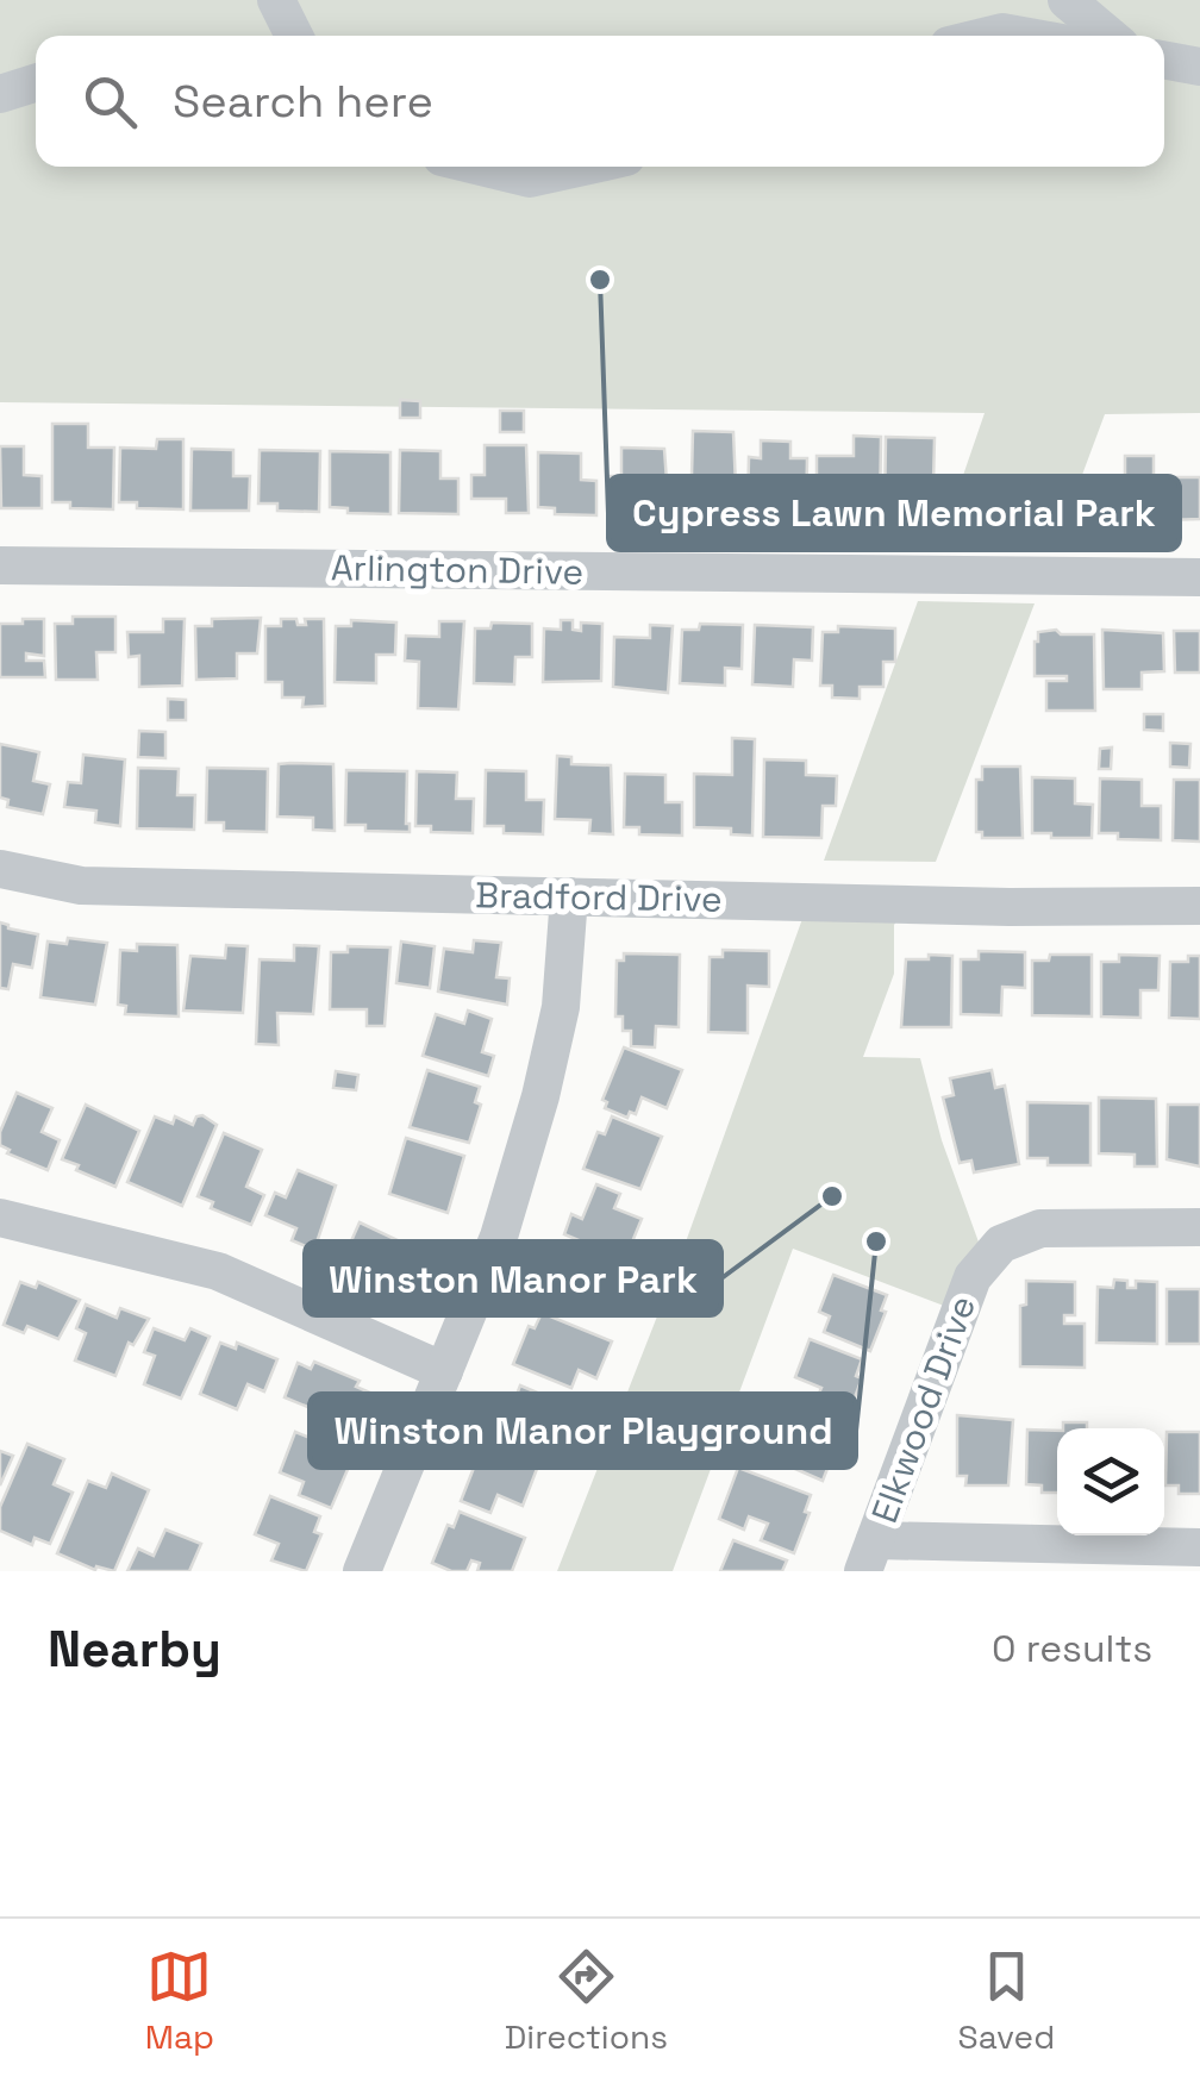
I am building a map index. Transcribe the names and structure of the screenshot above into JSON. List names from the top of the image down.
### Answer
{
  "streets": {
    "street": ["Arlington Drive", "Bradford Drive", "Elkwood Drive"]
  },
  "places": ["Cypress Lawn Memorial Park", "Winston Manor Park", "Winston Manor Playground"],
  "page": {
    "search": "Search here",
    "heading": ["Nearby", "0 results"],
    "nav": ["Map", "Directions", "Saved"]
  }
}
